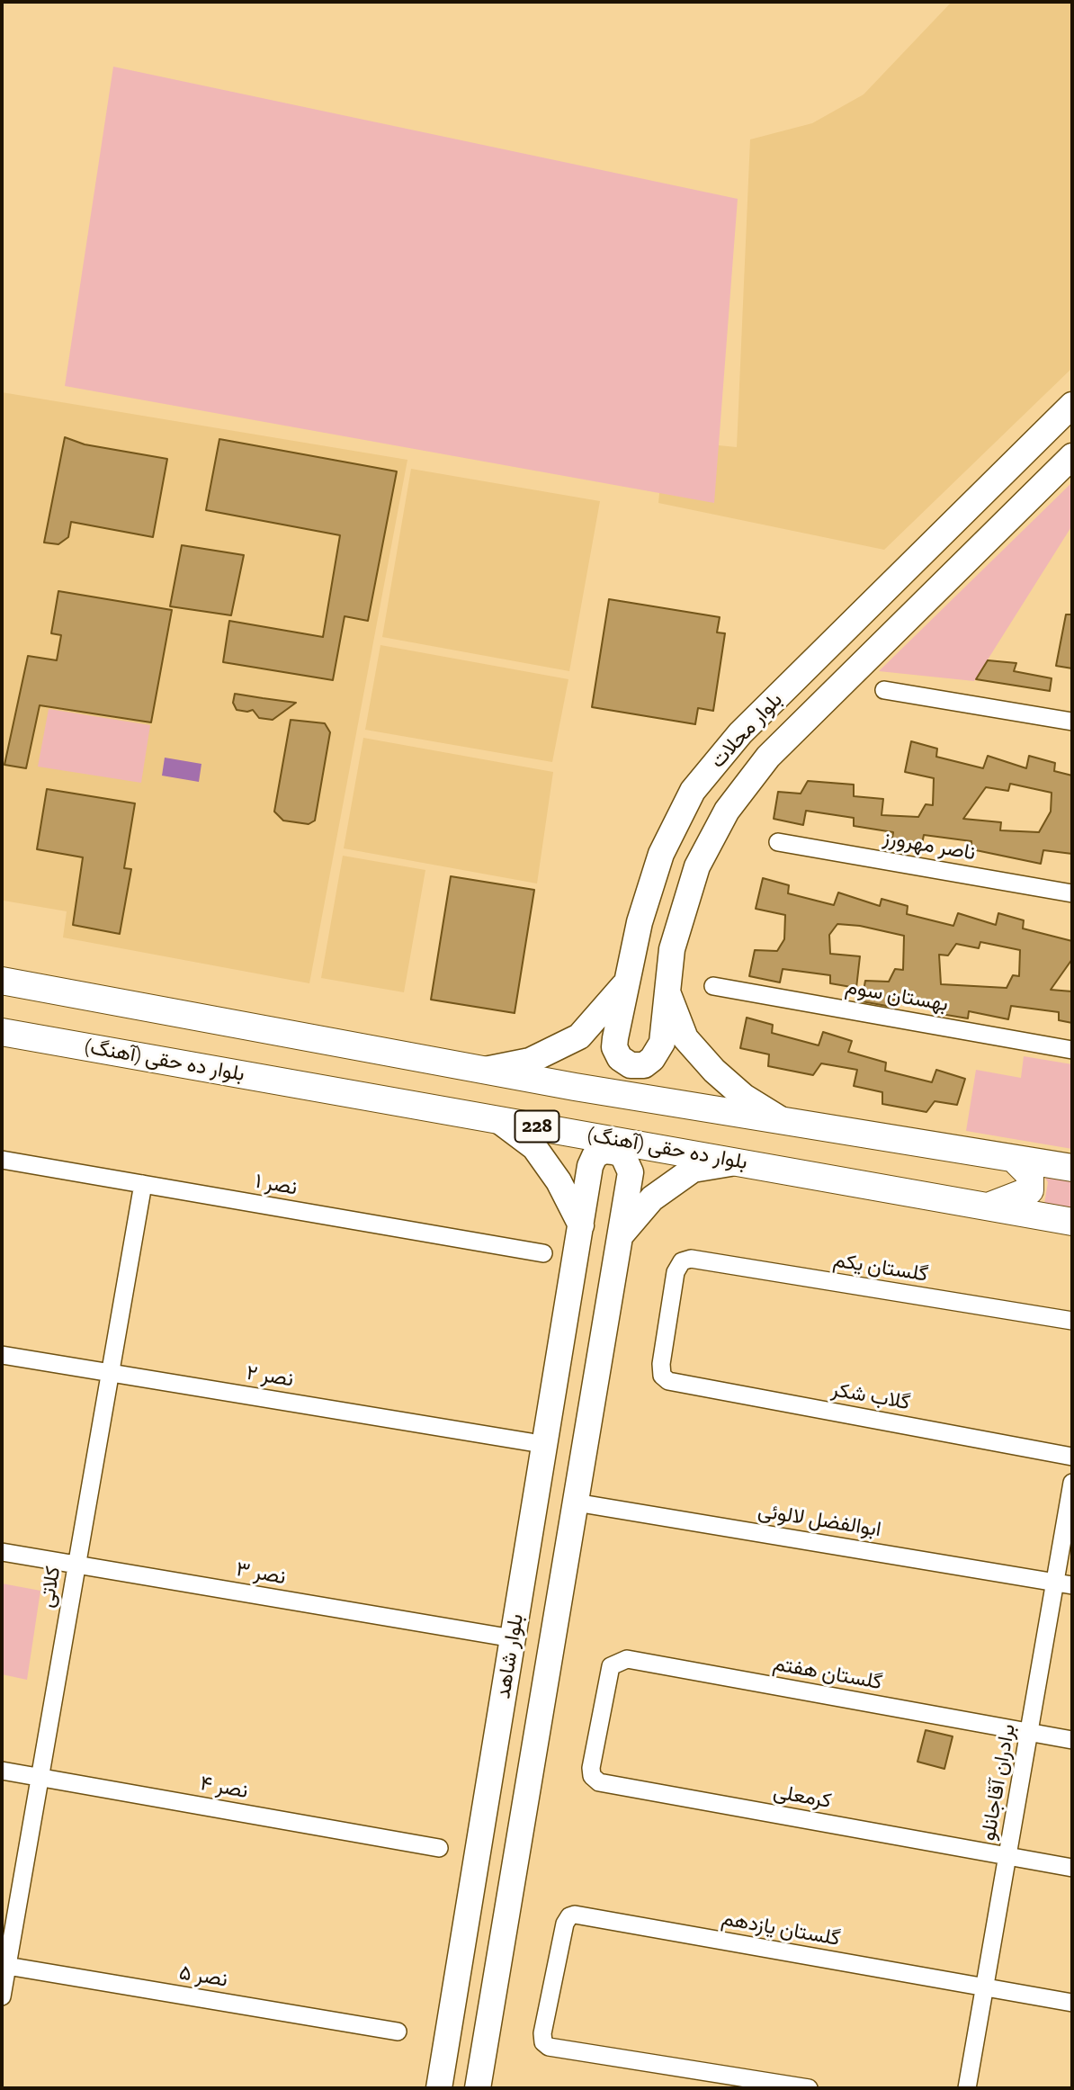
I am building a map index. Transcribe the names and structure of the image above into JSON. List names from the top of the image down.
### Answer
{
  "streets": {
    "main road": [
      "بلوار محلات",
      "بلوار ده حقی (آهنگ)",
      "228",
      "بلوار شاهد"
    ],
    "street": [
      "ناصر مهرورز",
      "بهستان سوم",
      "نصر ۱",
      "گلستان یکم",
      "نصر ۲",
      "گلاب شکر",
      "ابوالفضل لالوئی",
      "نصر ۳",
      "کلاتی",
      "گلستان هفتم",
      "برادران آقاجانلو",
      "نصر ۴",
      "کرمعلی",
      "گلستان یازدهم",
      "نصر ۵"
    ]
  },
  "crossings": [
    ["بلوار محلات", "228"],
    ["نصر ۱", "کلاتی"],
    ["گلستان یکم", "گلاب شکر"],
    ["نصر ۲", "کلاتی"],
    ["ابوالفضل لالوئی", "بلوار شاهد"],
    ["ابوالفضل لالوئی", "برادران آقاجانلو"],
    ["نصر ۳", "کلاتی"],
    ["نصر ۳", "بلوار شاهد"],
    ["کلاتی", "نصر ۴"],
    ["کلاتی", "نصر ۵"],
    ["گلستان هفتم", "برادران آقاجانلو"],
    ["گلستان هفتم", "کرمعلی"],
    ["برادران آقاجانلو", "کرمعلی"],
    ["برادران آقاجانلو", "گلستان یازدهم"]
  ]
}
